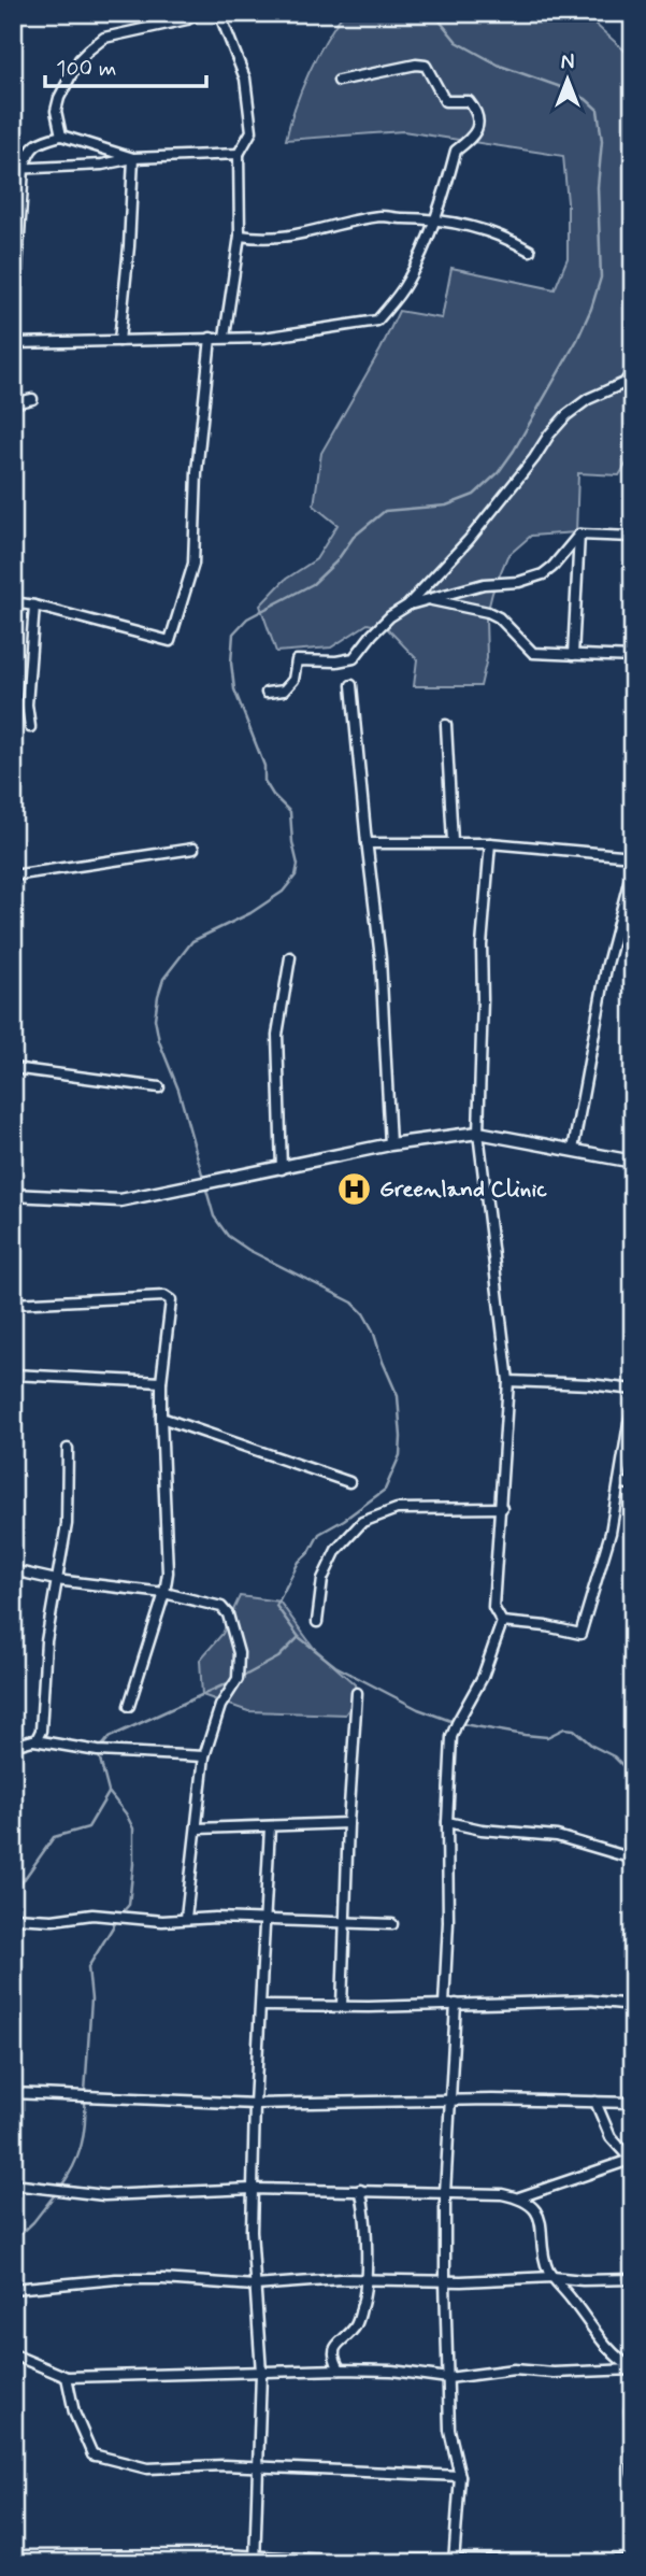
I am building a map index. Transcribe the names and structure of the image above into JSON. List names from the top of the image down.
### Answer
{
  "places": {
    "hospital": ["Greenland Clinic"]
  },
  "scale_bar": "100 m",
  "north": "top"
}
